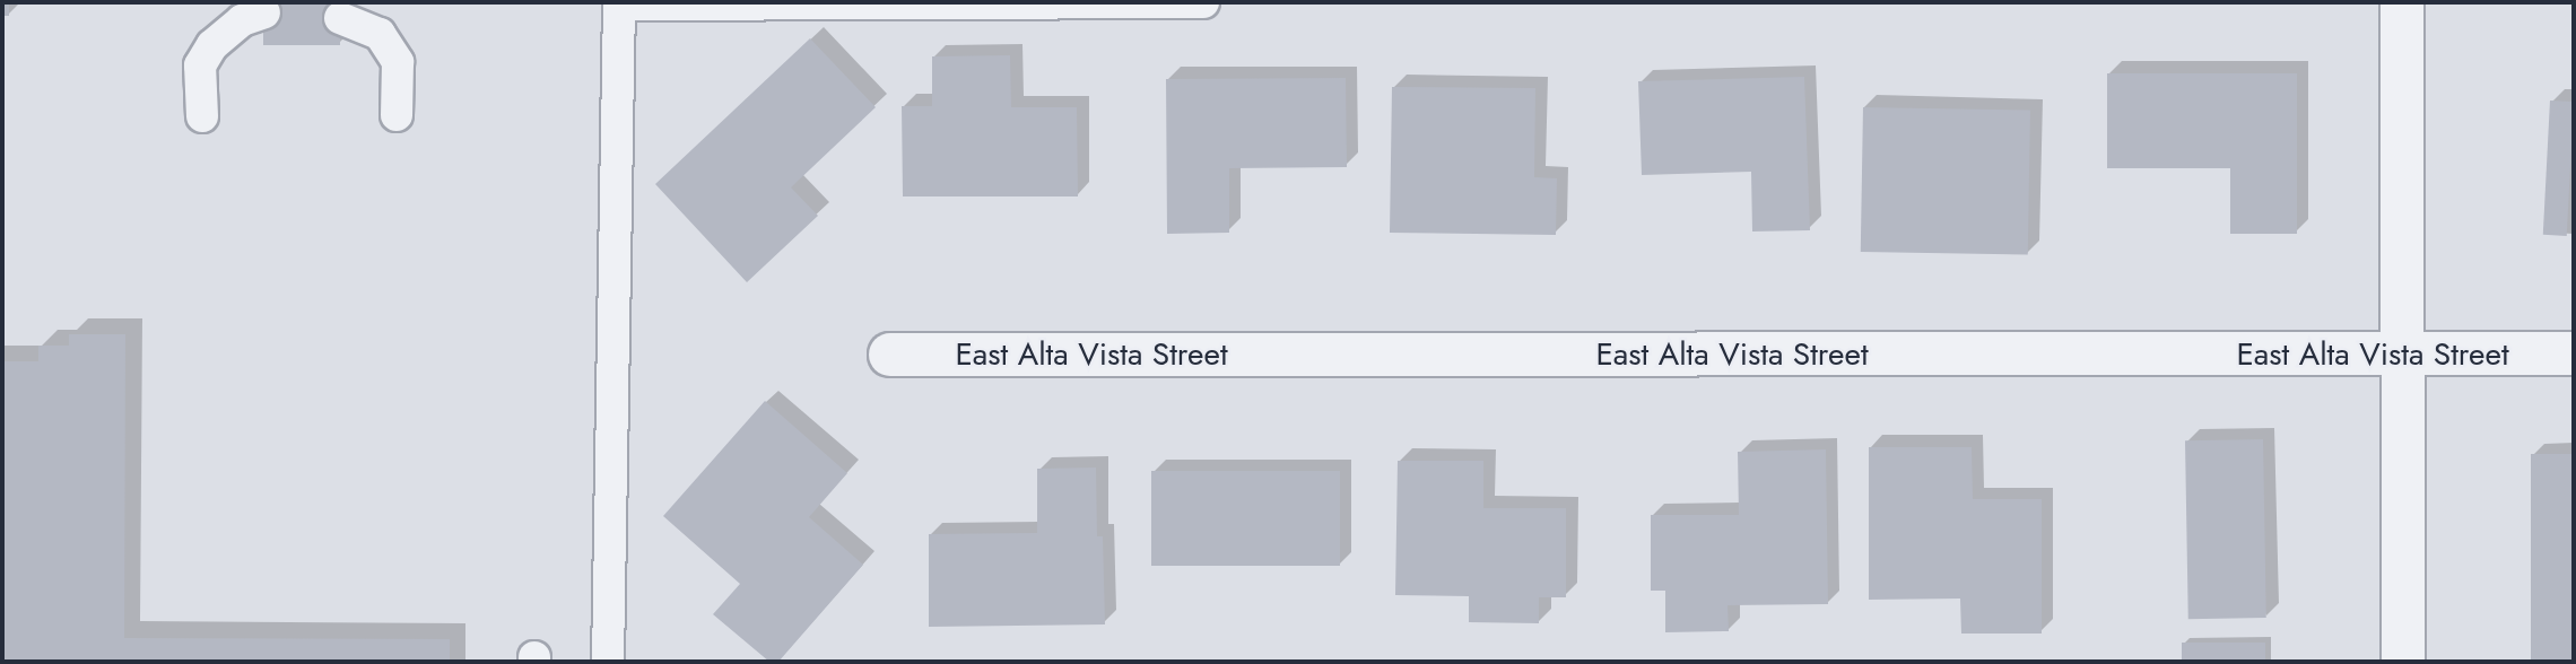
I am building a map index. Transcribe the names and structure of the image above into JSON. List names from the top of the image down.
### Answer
{
  "streets": {
    "street": ["East Alta Vista Street"]
  }
}
